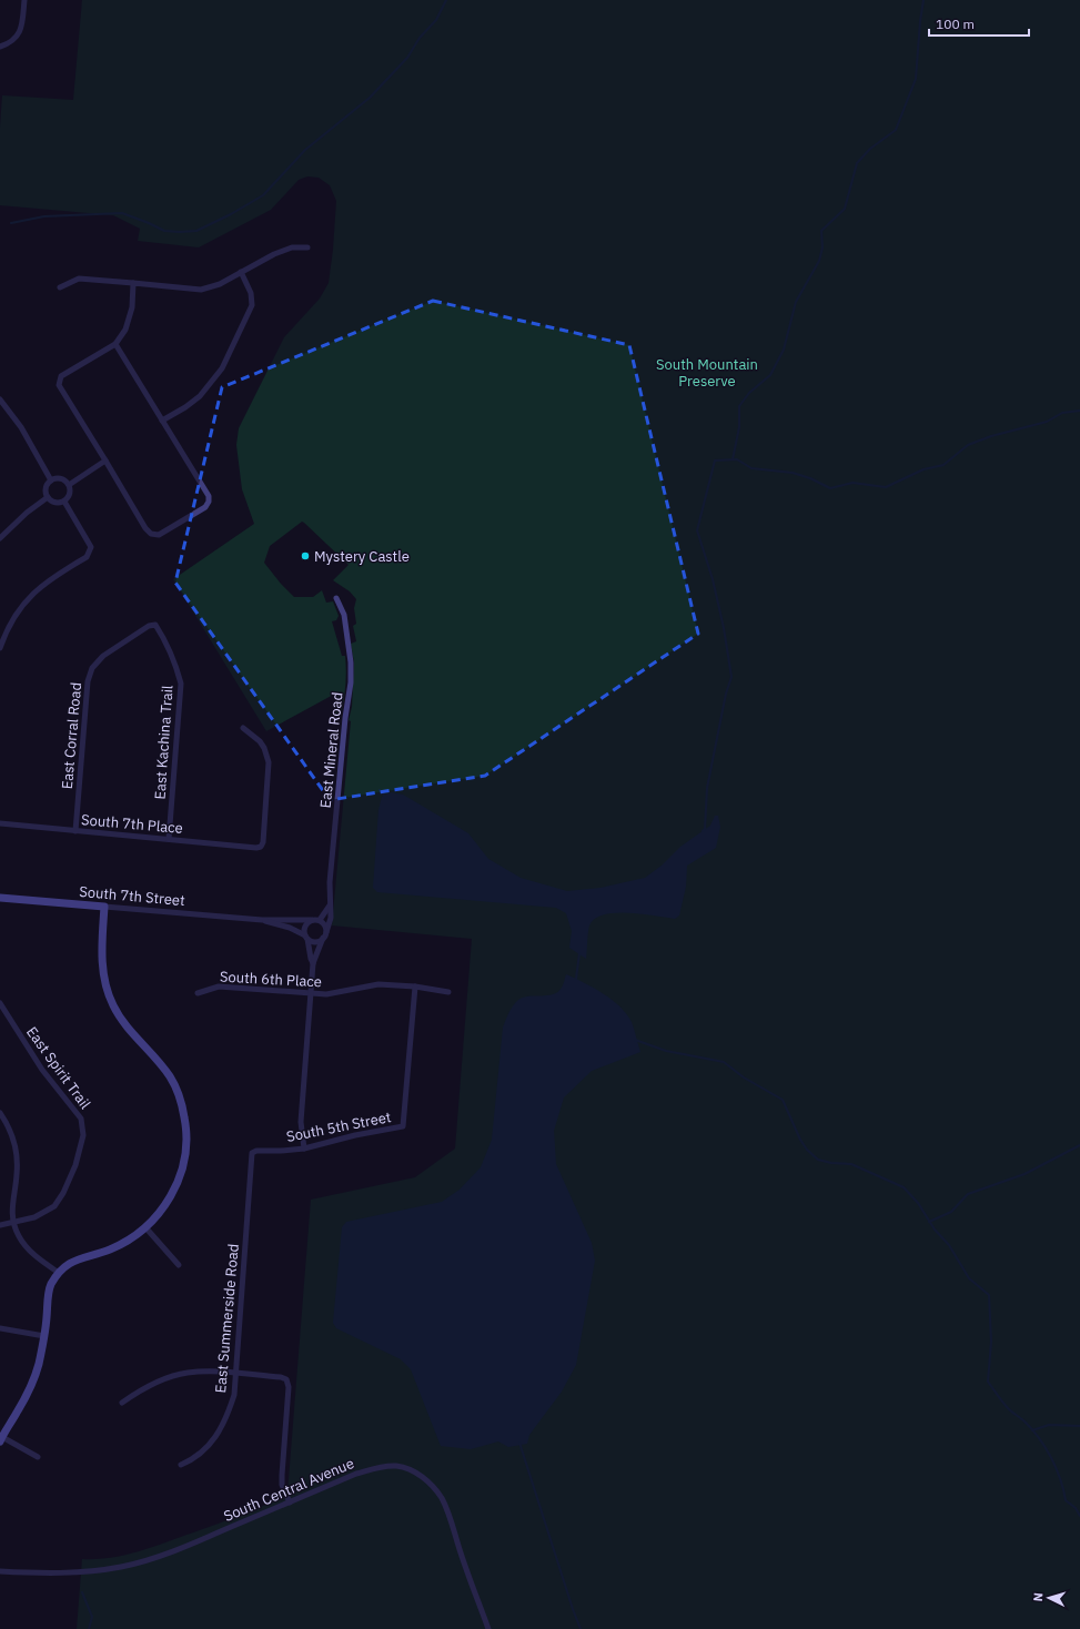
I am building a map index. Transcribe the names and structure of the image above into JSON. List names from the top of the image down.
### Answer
{
  "streets": {
    "street": [
      "East Corral Road",
      "East Kachina Trail",
      "East Mineral Road",
      "South 7th Place",
      "South 7th Street",
      "South 6th Place",
      "East Spirit Trail",
      "South 5th Street",
      "East Summerside Road",
      "South Central Avenue"
    ]
  },
  "crossings": [
    ["East Corral Road", "East Kachina Trail"],
    ["East Corral Road", "South 7th Place"],
    ["East Kachina Trail", "South 7th Place"],
    ["East Mineral Road", "South 7th Street"],
    ["South 6th Place", "South 5th Street"],
    ["South 5th Street", "East Summerside Road"]
  ],
  "parks": ["South Mountain Preserve"],
  "places": ["Mystery Castle"],
  "scale_bar": "100 m",
  "north": "left"
}
